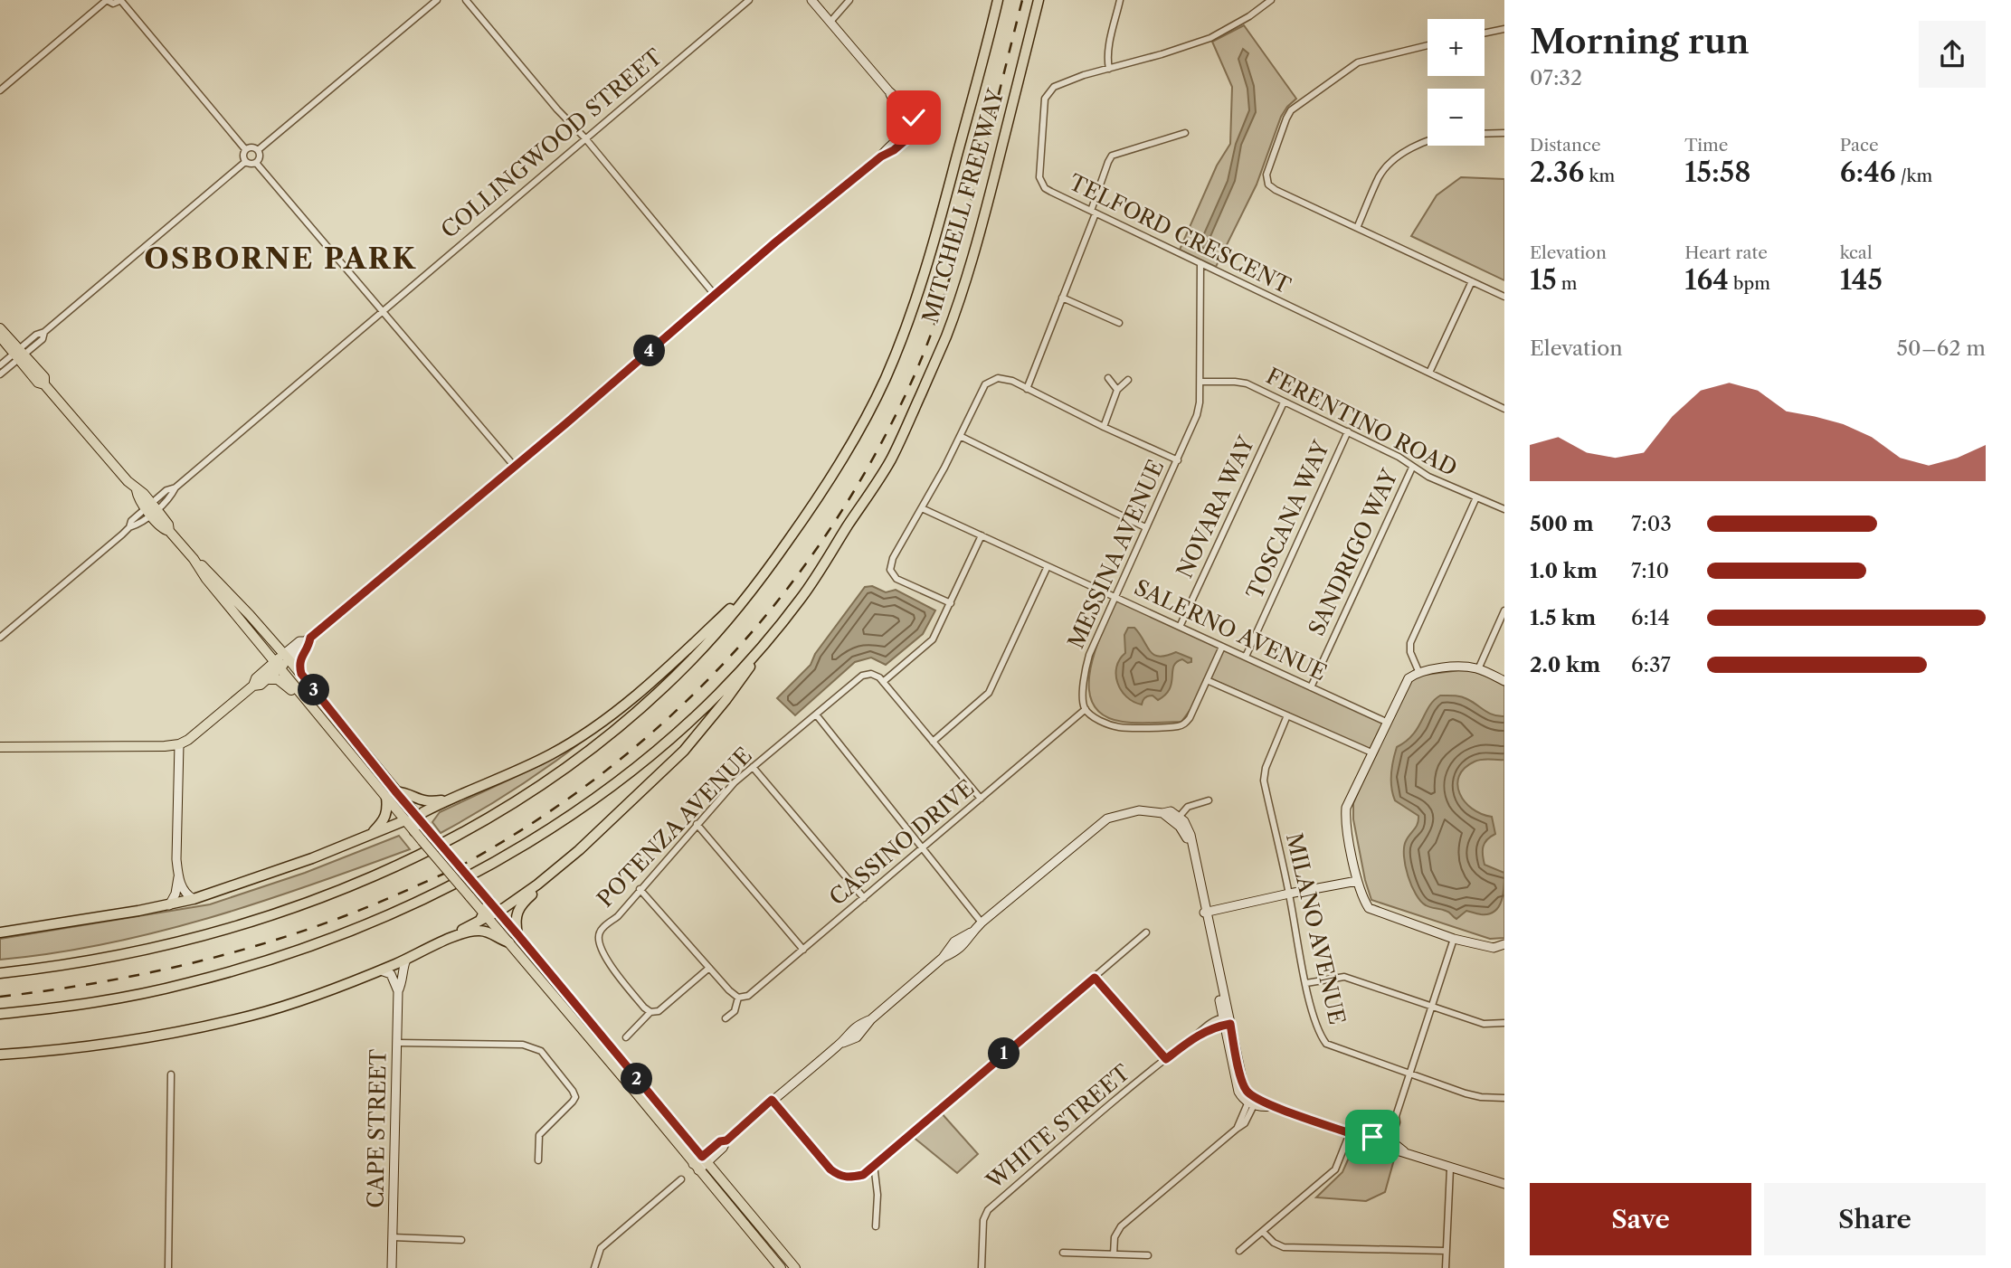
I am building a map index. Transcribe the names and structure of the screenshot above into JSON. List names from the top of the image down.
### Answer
{
  "streets": {
    "highway": ["MITCHELL FREEWAY"],
    "street": [
      "COLLINGWOOD STREET",
      "TELFORD CRESCENT",
      "FERENTINO ROAD",
      "NOVARA WAY",
      "TOSCANA WAY",
      "SANDRIGO WAY",
      "MESSINA AVENUE",
      "SALERNO AVENUE",
      "POTENZA AVENUE",
      "CASSINO DRIVE",
      "MILANO AVENUE",
      "WHITE STREET",
      "CAPE STREET"
    ]
  },
  "crossings": [
    ["TELFORD CRESCENT", "MESSINA AVENUE"],
    ["FERENTINO ROAD", "NOVARA WAY"],
    ["FERENTINO ROAD", "TOSCANA WAY"],
    ["FERENTINO ROAD", "SANDRIGO WAY"],
    ["FERENTINO ROAD", "MESSINA AVENUE"],
    ["NOVARA WAY", "SALERNO AVENUE"],
    ["TOSCANA WAY", "SALERNO AVENUE"],
    ["SANDRIGO WAY", "SALERNO AVENUE"],
    ["MESSINA AVENUE", "SALERNO AVENUE"],
    ["MESSINA AVENUE", "CASSINO DRIVE"]
  ],
  "districts": ["OSBORNE PARK"],
  "page": {
    "heading": ["Morning run", "07:32"],
    "map_buttons": ["+", "−"],
    "stats": [
      ["Distance", "2.36 km"],
      ["Time", "15:58"],
      ["Pace", "6:46 /km"],
      ["Elevation", "15 m"],
      ["Heart rate", "164 bpm"],
      ["kcal", "145"]
    ],
    "chart": ["Elevation", "50–62 m"],
    "pins": [
      "4",
      "3",
      "1",
      "2"
    ],
    "list": [
      {
        "name": "500 m",
        "note": "7:03"
      },
      {
        "name": "1.0 km",
        "note": "7:10"
      },
      {
        "name": "1.5 km",
        "note": "6:14"
      },
      {
        "name": "2.0 km",
        "note": "6:37"
      }
    ],
    "buttons": ["Save", "Share"]
  }
}
